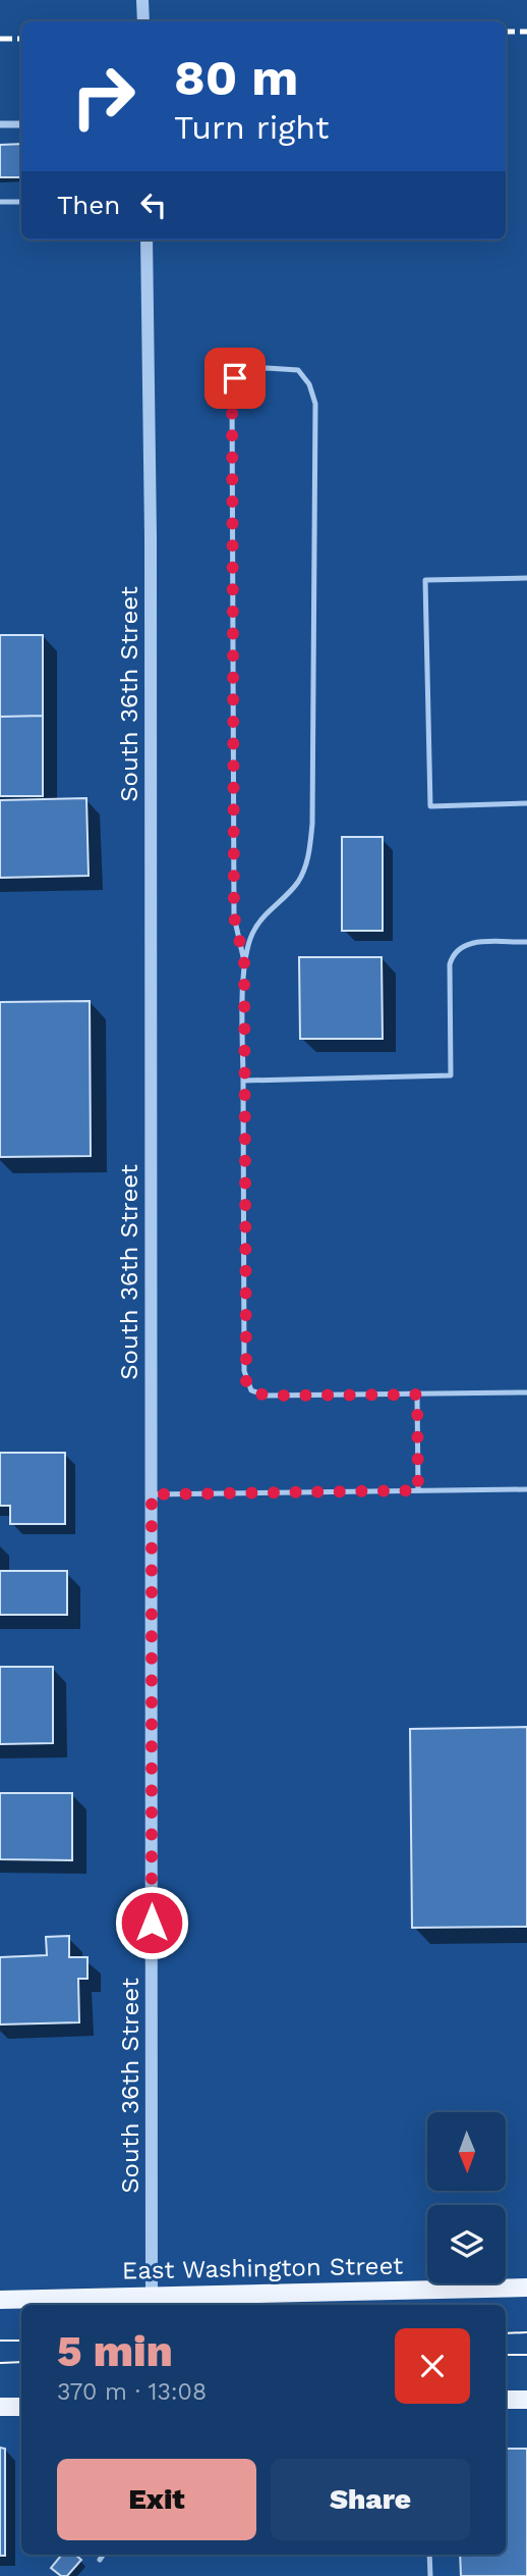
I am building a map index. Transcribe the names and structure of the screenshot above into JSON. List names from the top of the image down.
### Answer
{
  "streets": {
    "main road": ["East Washington Street"],
    "street": ["South 36th Street"]
  },
  "crossings": [
    ["South 36th Street", "East Washington Street"]
  ],
  "north": "bottom",
  "page": {
    "turn": ["80 m", "Turn right"],
    "then": "Then",
    "heading": ["5 min", "370 m · 13:08"],
    "buttons": ["Exit", "Share"]
  }
}
